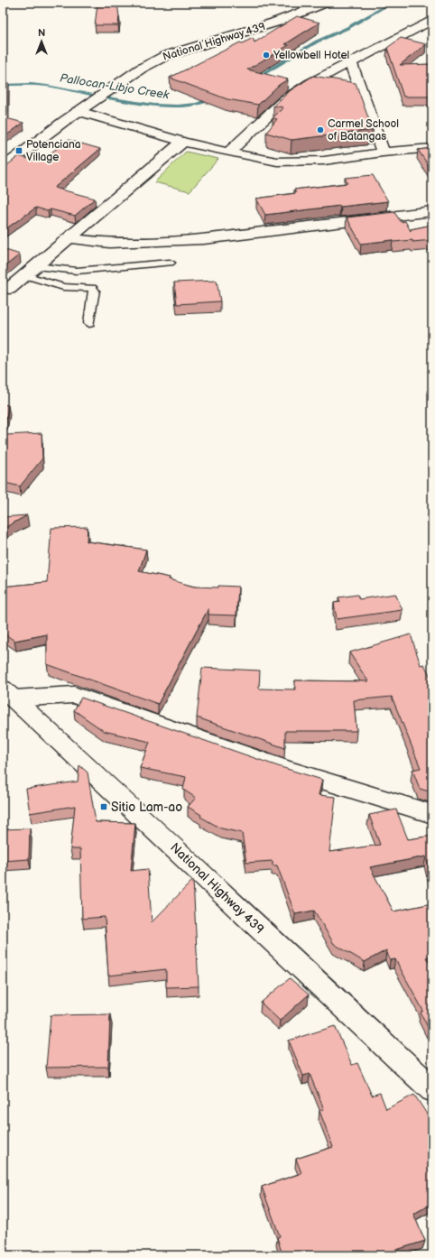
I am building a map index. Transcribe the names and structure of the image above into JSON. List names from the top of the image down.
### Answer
{
  "streets": {
    "street": ["National Highway 439"]
  },
  "water": ["Pallocan-Libjo Creek"],
  "places": {
    "other": ["Yellowbell Hotel", "Carmel School of Batangas"],
    "transit": ["Potenciana Village", "Sitio Lam-ao"]
  },
  "north": "top"
}
